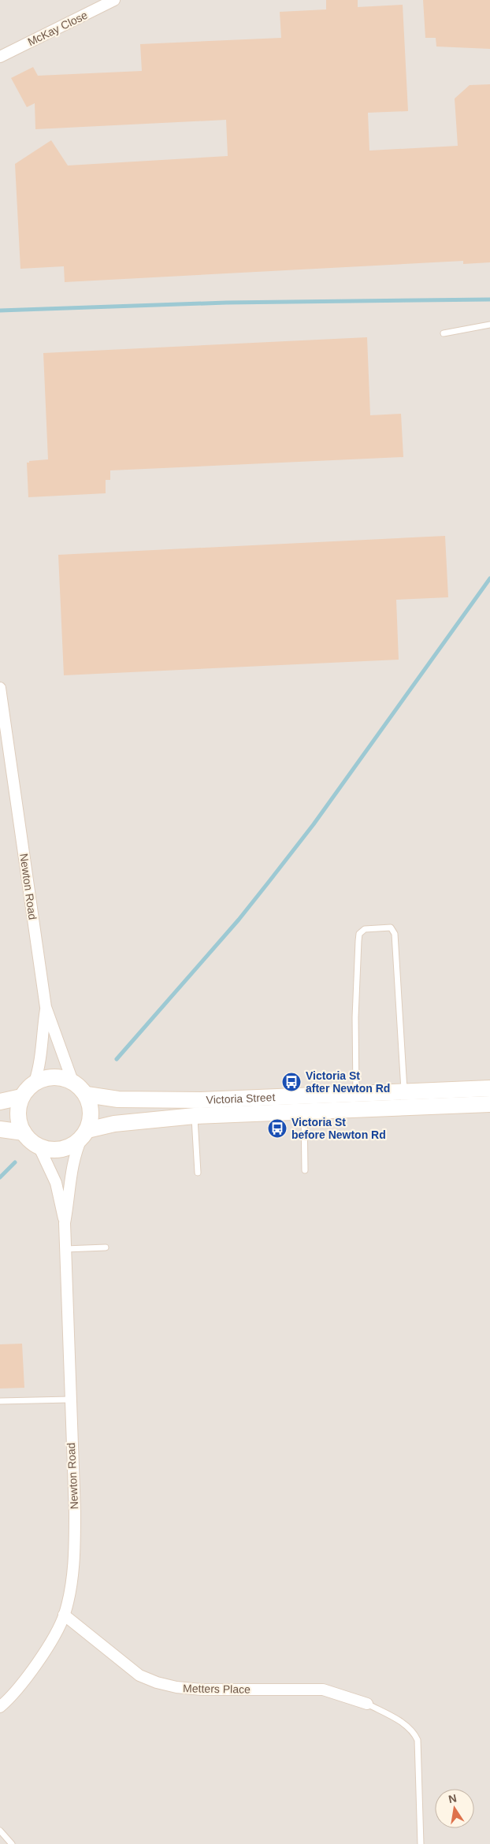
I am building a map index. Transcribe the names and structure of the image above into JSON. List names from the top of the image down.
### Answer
{
  "streets": {
    "main road": ["Victoria Street"],
    "street": ["McKay Close", "Newton Road", "Metters Place"]
  },
  "crossings": [
    ["Newton Road", "Victoria Street"],
    ["Newton Road", "Metters Place"]
  ],
  "places": {
    "bus stop": ["Victoria St after Newton Rd", "Victoria St before Newton Rd"]
  },
  "north": "top"
}
